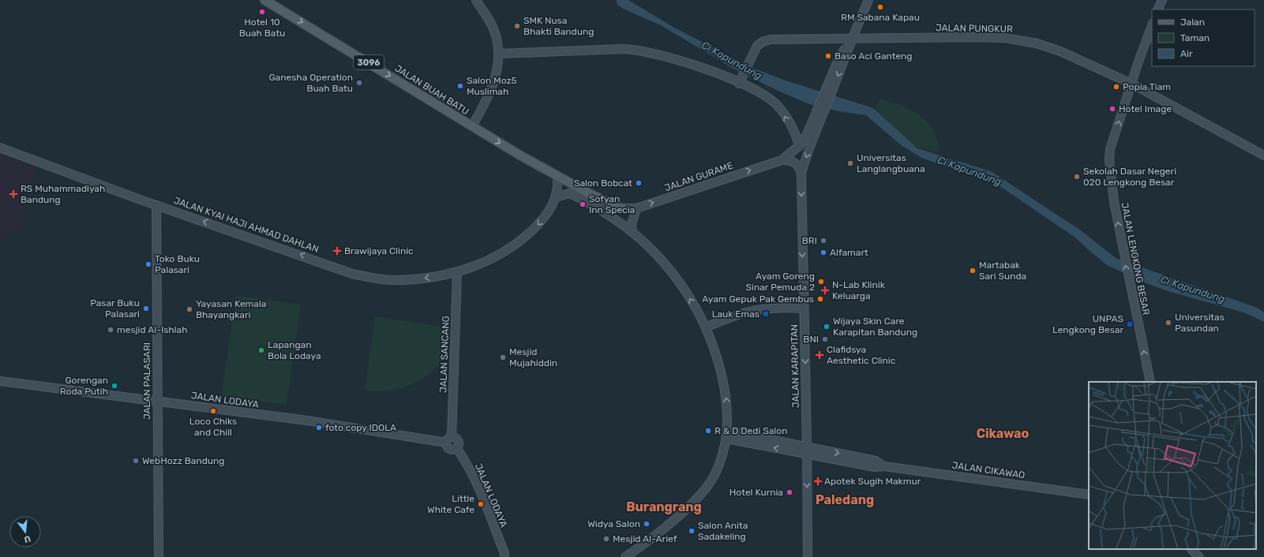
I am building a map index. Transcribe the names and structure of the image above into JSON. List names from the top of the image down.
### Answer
{
  "streets": {
    "main road": ["3096", "JALAN BUAH BATU"],
    "street": [
      "JALAN PUNGKUR",
      "JALAN GURAME",
      "JALAN KYAI HAJI AHMAD DAHLAN",
      "JALAN LENGKONG BESAR",
      "JALAN SANCANG",
      "JALAN KARAPITAN",
      "JALAN PALASARI",
      "JALAN LODAYA",
      "JALAN CIKAWAO"
    ]
  },
  "crossings": [
    ["JALAN PUNGKUR", "JALAN LENGKONG BESAR"],
    ["JALAN BUAH BATU", "JALAN GURAME"],
    ["JALAN BUAH BATU", "JALAN KYAI HAJI AHMAD DAHLAN"],
    ["JALAN KYAI HAJI AHMAD DAHLAN", "JALAN SANCANG"],
    ["JALAN KYAI HAJI AHMAD DAHLAN", "JALAN PALASARI"],
    ["JALAN SANCANG", "JALAN LODAYA"],
    ["JALAN KARAPITAN", "JALAN CIKAWAO"],
    ["JALAN PALASARI", "JALAN LODAYA"]
  ],
  "one_way": [
    "JALAN BUAH BATU",
    "JALAN GURAME",
    "JALAN KYAI HAJI AHMAD DAHLAN",
    "JALAN LENGKONG BESAR",
    "JALAN KARAPITAN"
  ],
  "districts": ["Cikawao", "Paledang", "Burangrang"],
  "water": ["Ci Kapundung"],
  "places": {
    "other": [
      "RM Sabana Kapau",
      "Hotel 10 Buah Batu",
      "SMK Nusa Bhakti Bandung",
      "Baso Aci Ganteng",
      "Ganesha Operation Buah Batu",
      "Salon Moz5 Muslimah",
      "Popia Tiam",
      "Hotel Image",
      "Universitas Langlangbuana",
      "Sekolah Dasar Negeri 020 Lengkong Besar",
      "Salon Bobcat",
      "Sofyan Inn Specia",
      "BRI",
      "Alfamart",
      "Toko Buku Palasari",
      "Martabak Sari Sunda",
      "Ayam Goreng Sinar Pemuda 2",
      "Ayam Gepuk Pak Gembus",
      "Pasar Buku Palasari",
      "Yayasan Kemala Bhayangkari",
      "Universitas Pasundan",
      "Wijaya Skin Care Karapitan Bandung",
      "mesjid Al-Ishlah",
      "BNI",
      "Lapangan Bola Lodaya",
      "Mesjid Mujahiddin",
      "Gorengan Roda Putih",
      "Loco Chiks and Chill",
      "foto copy IDOLA",
      "R & D Dedi Salon",
      "WebHozz Bandung",
      "Hotel Kurnia",
      "Little White Cafe",
      "Widya Salon",
      "Salon Anita Sadakeling",
      "Mesjid Al-Arief"
    ],
    "health": [
      "RS Muhammadiyah Bandung",
      "Brawijaya Clinic",
      "N-Lab Klinik Keluarga",
      "Clafidsya Aesthetic Clinic",
      "Apotek Sugih Makmur"
    ],
    "transit": ["Lauk Emas", "UNPAS Lengkong Besar"]
  },
  "legend": ["Jalan", "Taman", "Air"],
  "north": "bottom"
}
